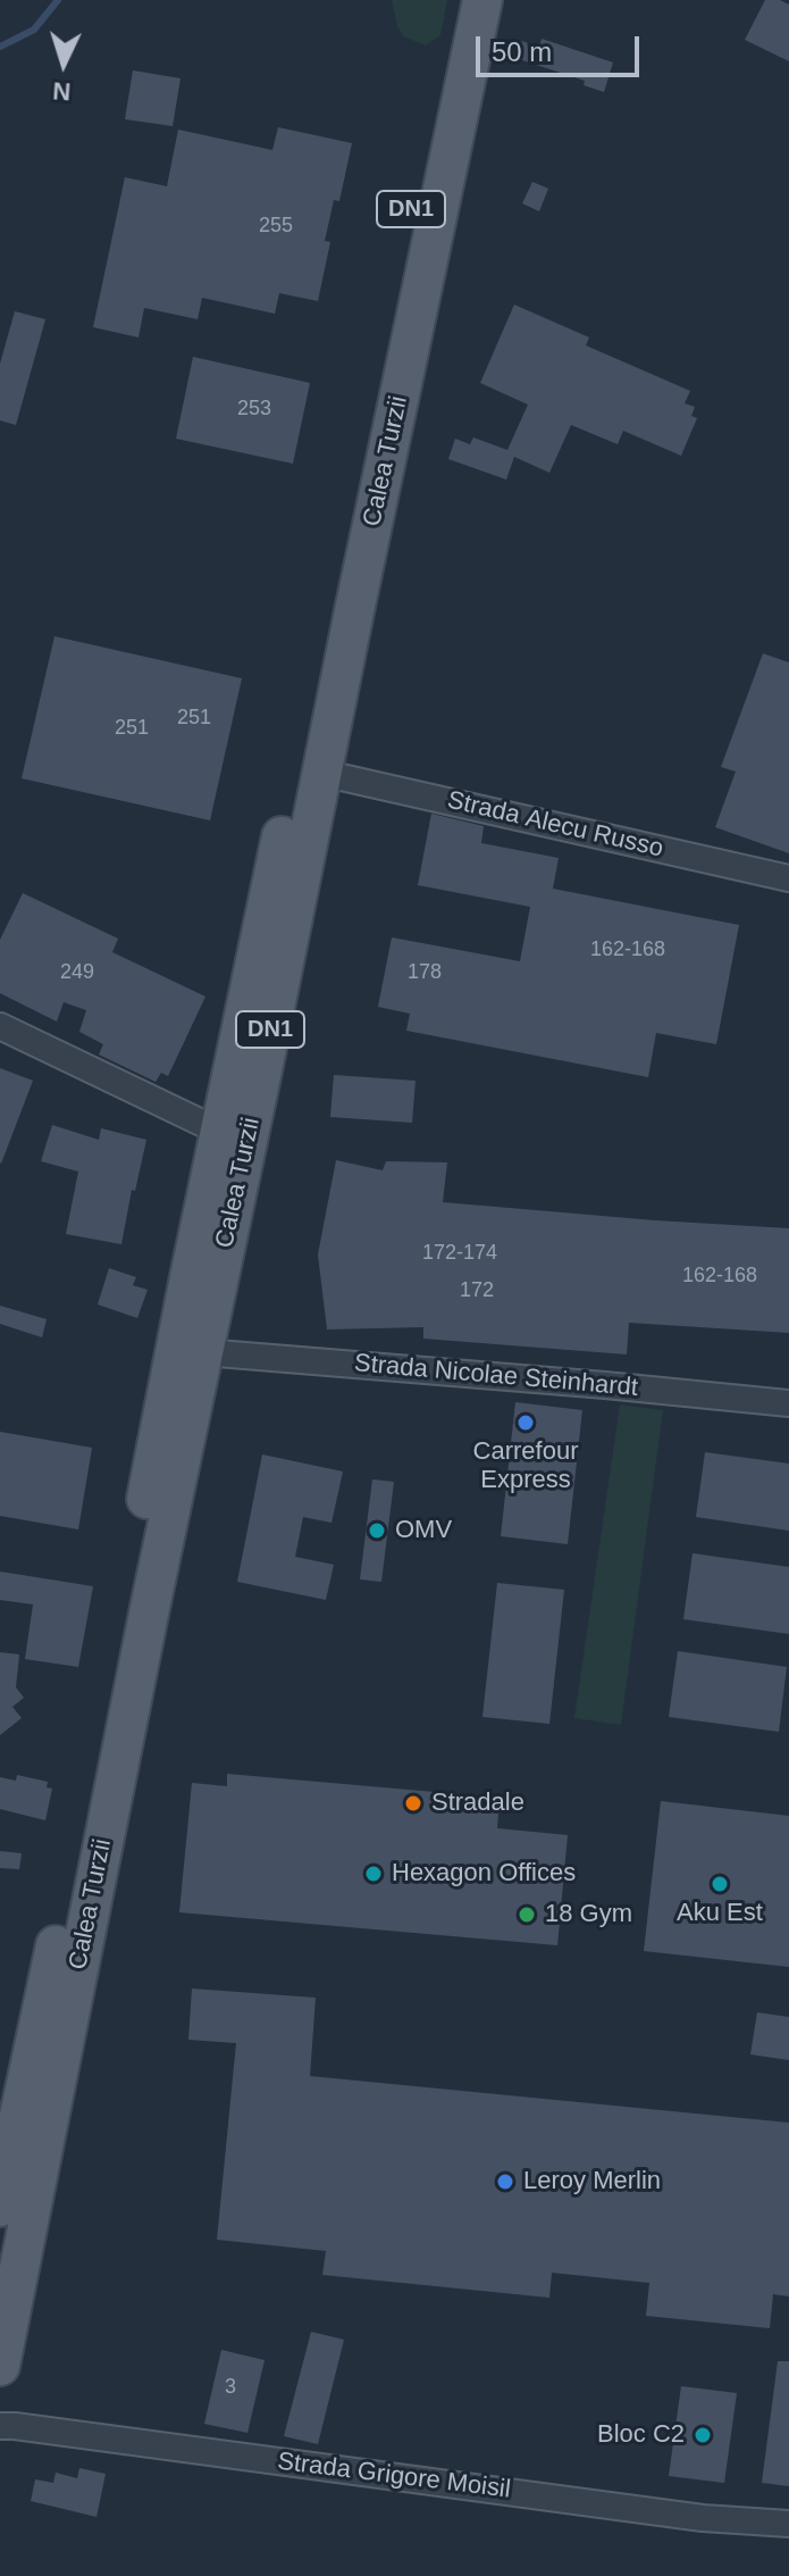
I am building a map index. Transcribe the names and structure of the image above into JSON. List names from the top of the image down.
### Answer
{
  "streets": {
    "main road": ["DN1", "Calea Turzii"],
    "street": ["Strada Alecu Russo", "Strada Nicolae Steinhardt", "Strada Grigore Moisil"]
  },
  "crossings": [
    ["Calea Turzii", "Strada Alecu Russo"],
    ["Calea Turzii", "Strada Nicolae Steinhardt"]
  ],
  "places": [
    "Carrefour Express",
    "OMV",
    "Stradale",
    "Hexagon Offices",
    "Aku Est",
    "18 Gym",
    "Leroy Merlin",
    "Bloc C2"
  ],
  "house_numbers": [
    "255",
    "253",
    "251",
    "251",
    "162-168",
    "249",
    "178",
    "172-174",
    "162-168",
    "172",
    "3"
  ],
  "scale_bar": "50 m",
  "north": "bottom"
}
